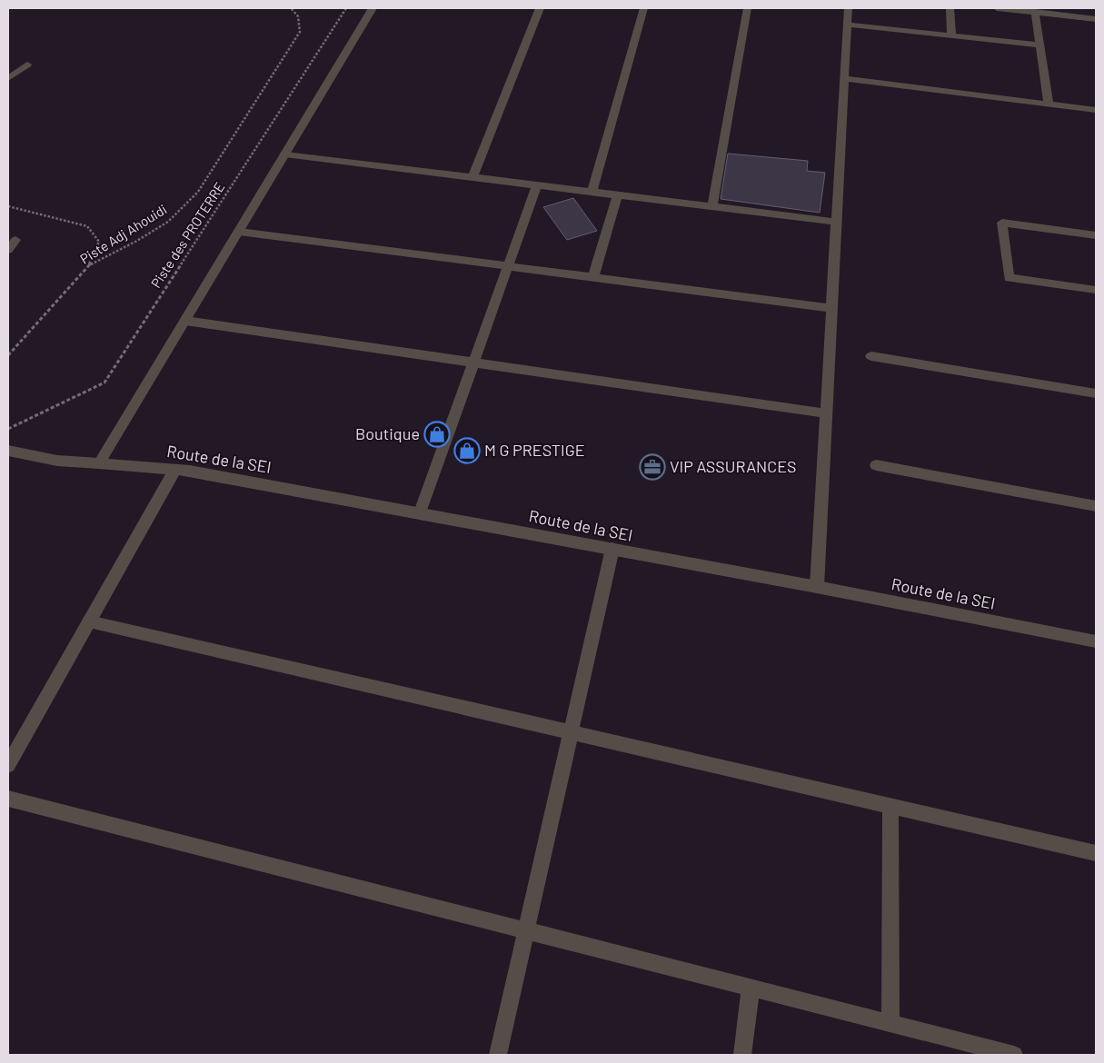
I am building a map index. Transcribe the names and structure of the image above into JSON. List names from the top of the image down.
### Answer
{
  "streets": {
    "street": ["Route de la SEI"],
    "path": ["Piste Adj Ahouidi", "Piste des PROTERRE"]
  },
  "places": {
    "shop": ["Boutique", "M G PRESTIGE"],
    "office": ["VIP ASSURANCES"]
  }
}
